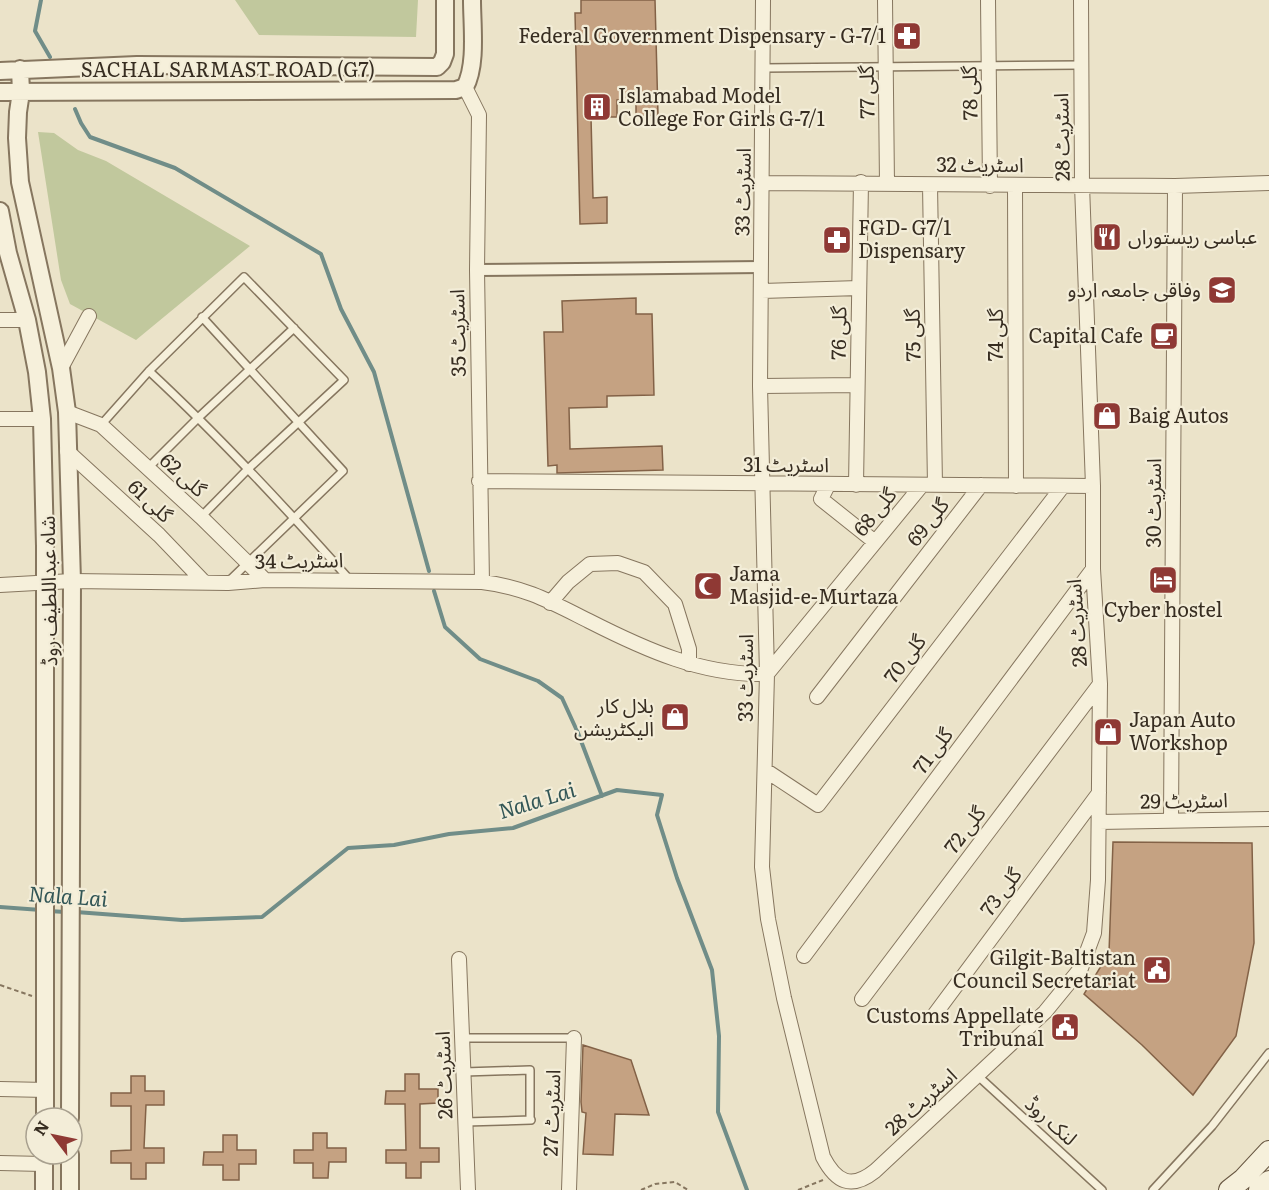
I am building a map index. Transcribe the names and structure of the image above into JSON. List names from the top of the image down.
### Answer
{
  "streets": {
    "street": [
      "SACHAL SARMAST ROAD (G7)",
      "گلی 77",
      "گلی 78",
      "اسٹریٹ 28",
      "اسٹریٹ 32",
      "اسٹریٹ 33",
      "اسٹریٹ 35",
      "گلی 76",
      "گلی 75",
      "گلی 74",
      "اسٹریٹ 31",
      "گلی 62",
      "گلی 61",
      "اسٹریٹ 30",
      "گلی 68",
      "گلی 69",
      "اسٹریٹ 34",
      "شاہ عبداللطیف روڈ",
      "گلی 70",
      "گلی 71",
      "اسٹریٹ 29",
      "گلی 72",
      "گلی 73",
      "اسٹریٹ 26",
      "اسٹریٹ 27"
    ],
    "lane": ["لنک روڈ"]
  },
  "crossings": [
    ["SACHAL SARMAST ROAD (G7)", "اسٹریٹ 35"],
    ["SACHAL SARMAST ROAD (G7)", "شاہ عبداللطیف روڈ"],
    ["گلی 77", "اسٹریٹ 32"],
    ["گلی 78", "اسٹریٹ 32"],
    ["اسٹریٹ 28", "اسٹریٹ 32"],
    ["اسٹریٹ 28", "اسٹریٹ 33"],
    ["اسٹریٹ 28", "اسٹریٹ 31"],
    ["اسٹریٹ 28", "گلی 71"],
    ["اسٹریٹ 28", "اسٹریٹ 29"],
    ["اسٹریٹ 28", "گلی 72"],
    ["اسٹریٹ 28", "گلی 73"],
    ["اسٹریٹ 28", "لنک روڈ"],
    ["اسٹریٹ 32", "اسٹریٹ 33"],
    ["اسٹریٹ 32", "گلی 76"],
    ["اسٹریٹ 32", "گلی 75"],
    ["اسٹریٹ 32", "گلی 74"],
    ["اسٹریٹ 32", "اسٹریٹ 30"],
    ["اسٹریٹ 33", "اسٹریٹ 31"],
    ["اسٹریٹ 33", "گلی 68"],
    ["اسٹریٹ 33", "اسٹریٹ 34"],
    ["اسٹریٹ 33", "گلی 70"],
    ["اسٹریٹ 35", "اسٹریٹ 31"],
    ["اسٹریٹ 35", "اسٹریٹ 34"],
    ["گلی 76", "اسٹریٹ 31"],
    ["گلی 75", "اسٹریٹ 31"],
    ["گلی 75", "گلی 68"],
    ["گلی 74", "اسٹریٹ 31"],
    ["اسٹریٹ 31", "گلی 68"],
    ["اسٹریٹ 31", "گلی 69"],
    ["اسٹریٹ 31", "گلی 70"],
    ["گلی 62", "اسٹریٹ 34"],
    ["گلی 62", "شاہ عبداللطیف روڈ"],
    ["گلی 61", "اسٹریٹ 34"],
    ["گلی 61", "شاہ عبداللطیف روڈ"],
    ["اسٹریٹ 30", "اسٹریٹ 29"],
    ["گلی 68", "اسٹریٹ 34"],
    ["اسٹریٹ 34", "شاہ عبداللطیف روڈ"]
  ],
  "water": ["Nala Lai"],
  "places": {
    "pharmacy": ["Federal Government Dispensary - G-7/1", "FGD- G7/1 Dispensary"],
    "building": ["Islamabad Model College For Girls G-7/1"],
    "restaurant": ["عباسی ریستوراں"],
    "school or university": ["وفاقی جامعہ اردو"],
    "cafe": ["Capital Cafe"],
    "shop": ["Baig Autos", "بلال کار الیکٹریشن", "Japan Auto Workshop"],
    "hotel": ["Cyber hostel"],
    "mosque": ["Jama Masjid-e-Murtaza"],
    "public building": ["Gilgit-Baltistan Council Secretariat", "Customs Appellate Tribunal"]
  },
  "north": "top left"
}
